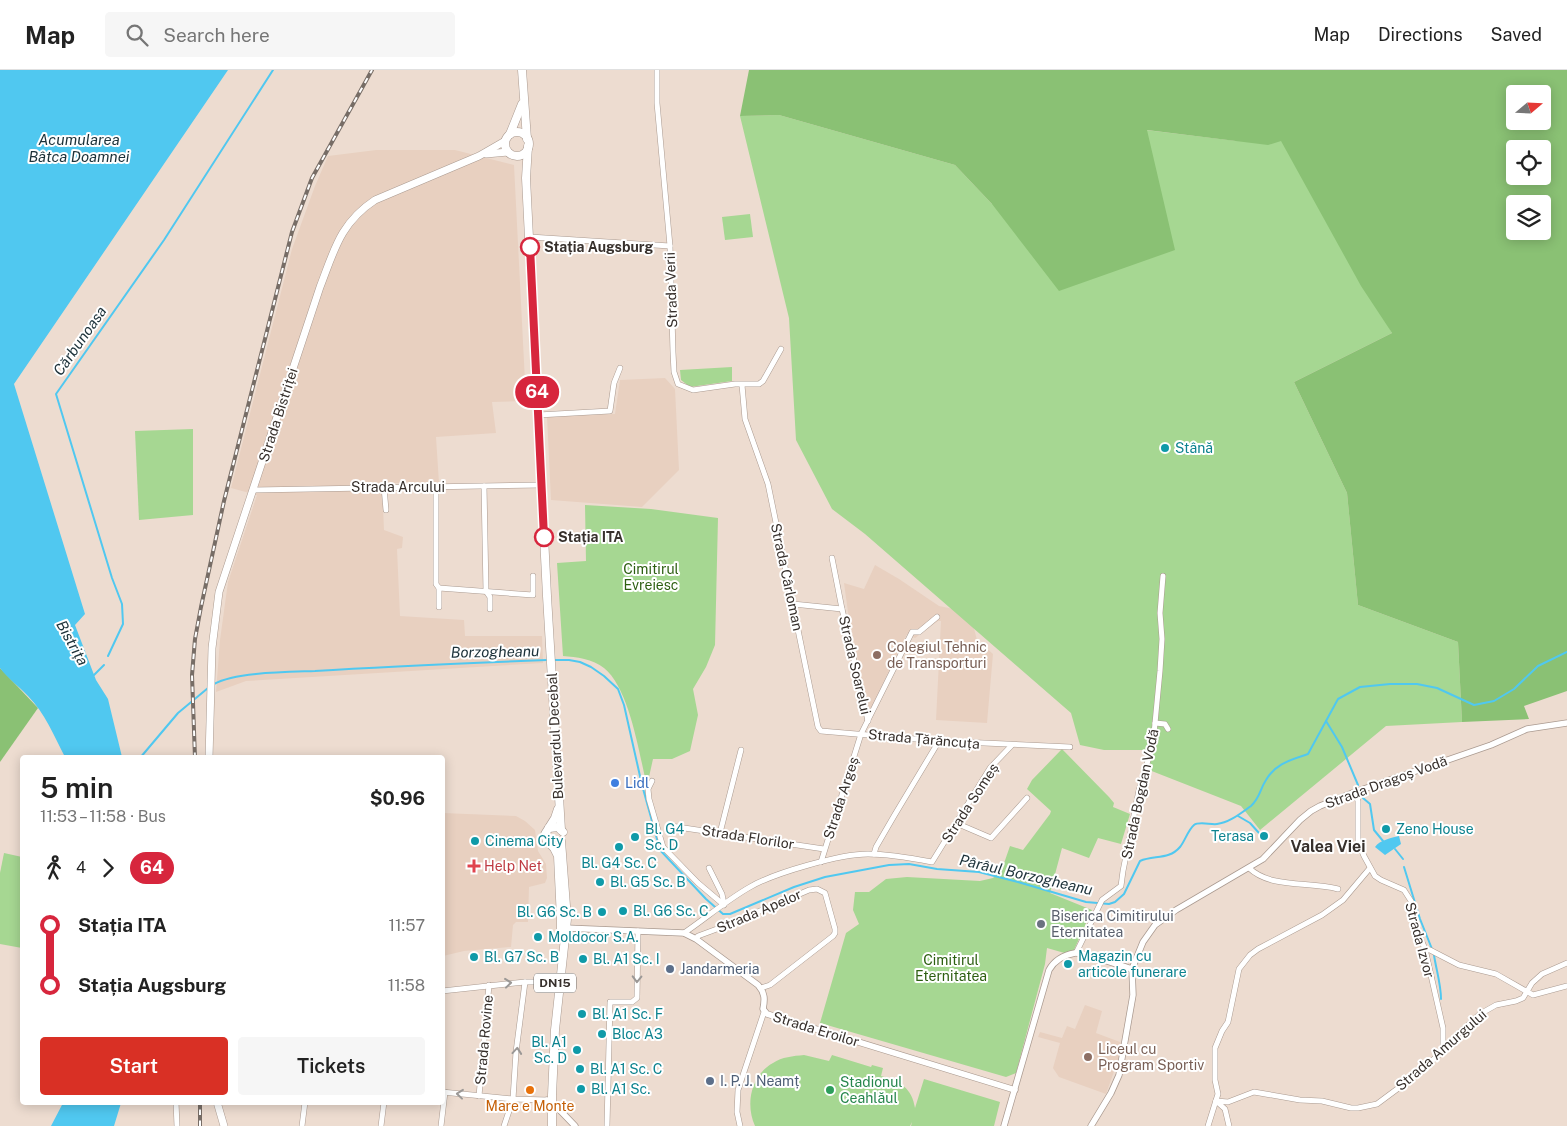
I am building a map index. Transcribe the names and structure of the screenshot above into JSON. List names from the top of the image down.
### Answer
{
  "streets": {
    "main road": ["Strada Bistriței", "Bulevardul Decebal", "DN15"],
    "street": [
      "Strada Verii",
      "Strada Arcului",
      "Strada Cârloman",
      "Strada Soarelui",
      "Strada Țărăncuța",
      "Strada Dragoș Vodă",
      "Strada Bogdan Vodă",
      "Strada Argeș",
      "Strada Someș",
      "Strada Florilor",
      "Strada Apelor",
      "Strada Izvor",
      "Strada Eroilor",
      "Strada Rovine",
      "Strada Amurgului"
    ]
  },
  "crossings": [
    ["Strada Verii", "Strada Cârloman"],
    ["Strada Bistriței", "Strada Arcului"],
    ["Strada Bistriței", "DN15"],
    ["Strada Arcului", "Bulevardul Decebal"],
    ["Strada Arcului", "DN15"],
    ["Strada Cârloman", "Strada Soarelui"],
    ["Strada Cârloman", "Strada Țărăncuța"],
    ["Strada Cârloman", "Strada Argeș"],
    ["Strada Soarelui", "Strada Țărăncuța"],
    ["Bulevardul Decebal", "DN15"],
    ["Strada Țărăncuța", "Strada Argeș"],
    ["Strada Țărăncuța", "Strada Someș"],
    ["Strada Dragoș Vodă", "Strada Izvor"],
    ["Strada Argeș", "Strada Florilor"],
    ["Strada Someș", "Strada Florilor"],
    ["Strada Apelor", "Strada Eroilor"],
    ["Strada Izvor", "Strada Amurgului"]
  ],
  "districts": ["Valea Viei"],
  "water": [
    "Acumularea Bâtca Doamnei",
    "Cărbunoasa",
    "Bistrița",
    "Borzogheanu",
    "Pârâul Borzogheanu"
  ],
  "parks": ["Cimitirul Evreiesc", "Cimitirul Eternitatea"],
  "places": {
    "other": [
      "Stația Augsburg",
      "Stână",
      "Stația ITA",
      "Colegiul Tehnic de Transporturi",
      "Lidl",
      "Zeno House",
      "Terasa",
      "Bl. G4 Sc. D",
      "Cinema City",
      "Bl. G4 Sc. C",
      "Bl. G5 Sc. B",
      "Bl. G6 Sc. C",
      "Bl. G6 Sc. B",
      "Biserica Cimitirului Eternitatea",
      "Moldocor S.A.",
      "Bl. G7 Sc. B",
      "Bl. A1 Sc. I",
      "Magazin cu articole funerare",
      "Jandarmeria",
      "Bl. A1 Sc. F",
      "Bloc A3",
      "Bl. A1 Sc. D",
      "Liceul cu Program Sportiv",
      "Bl. A1 Sc. C",
      "I. P. J. Neamț",
      "Bl. A1 Sc.",
      "Mare e Monte",
      "Stadionul Ceahlăul"
    ],
    "health": ["Help Net"]
  },
  "lines": ["bus line 64"],
  "north": "right",
  "page": {
    "header": "Map",
    "search": "Search here",
    "nav": ["Map", "Directions", "Saved"],
    "on_map": "64",
    "heading": ["5 min", "11:53 – 11:58 · Bus", "$0.96"],
    "legs": ["4", "64"],
    "list": [
      {
        "name": "Stația ITA",
        "value": "11:57"
      },
      {
        "name": "Stația Augsburg",
        "value": "11:58"
      }
    ],
    "buttons": ["Start", "Tickets"]
  }
}
